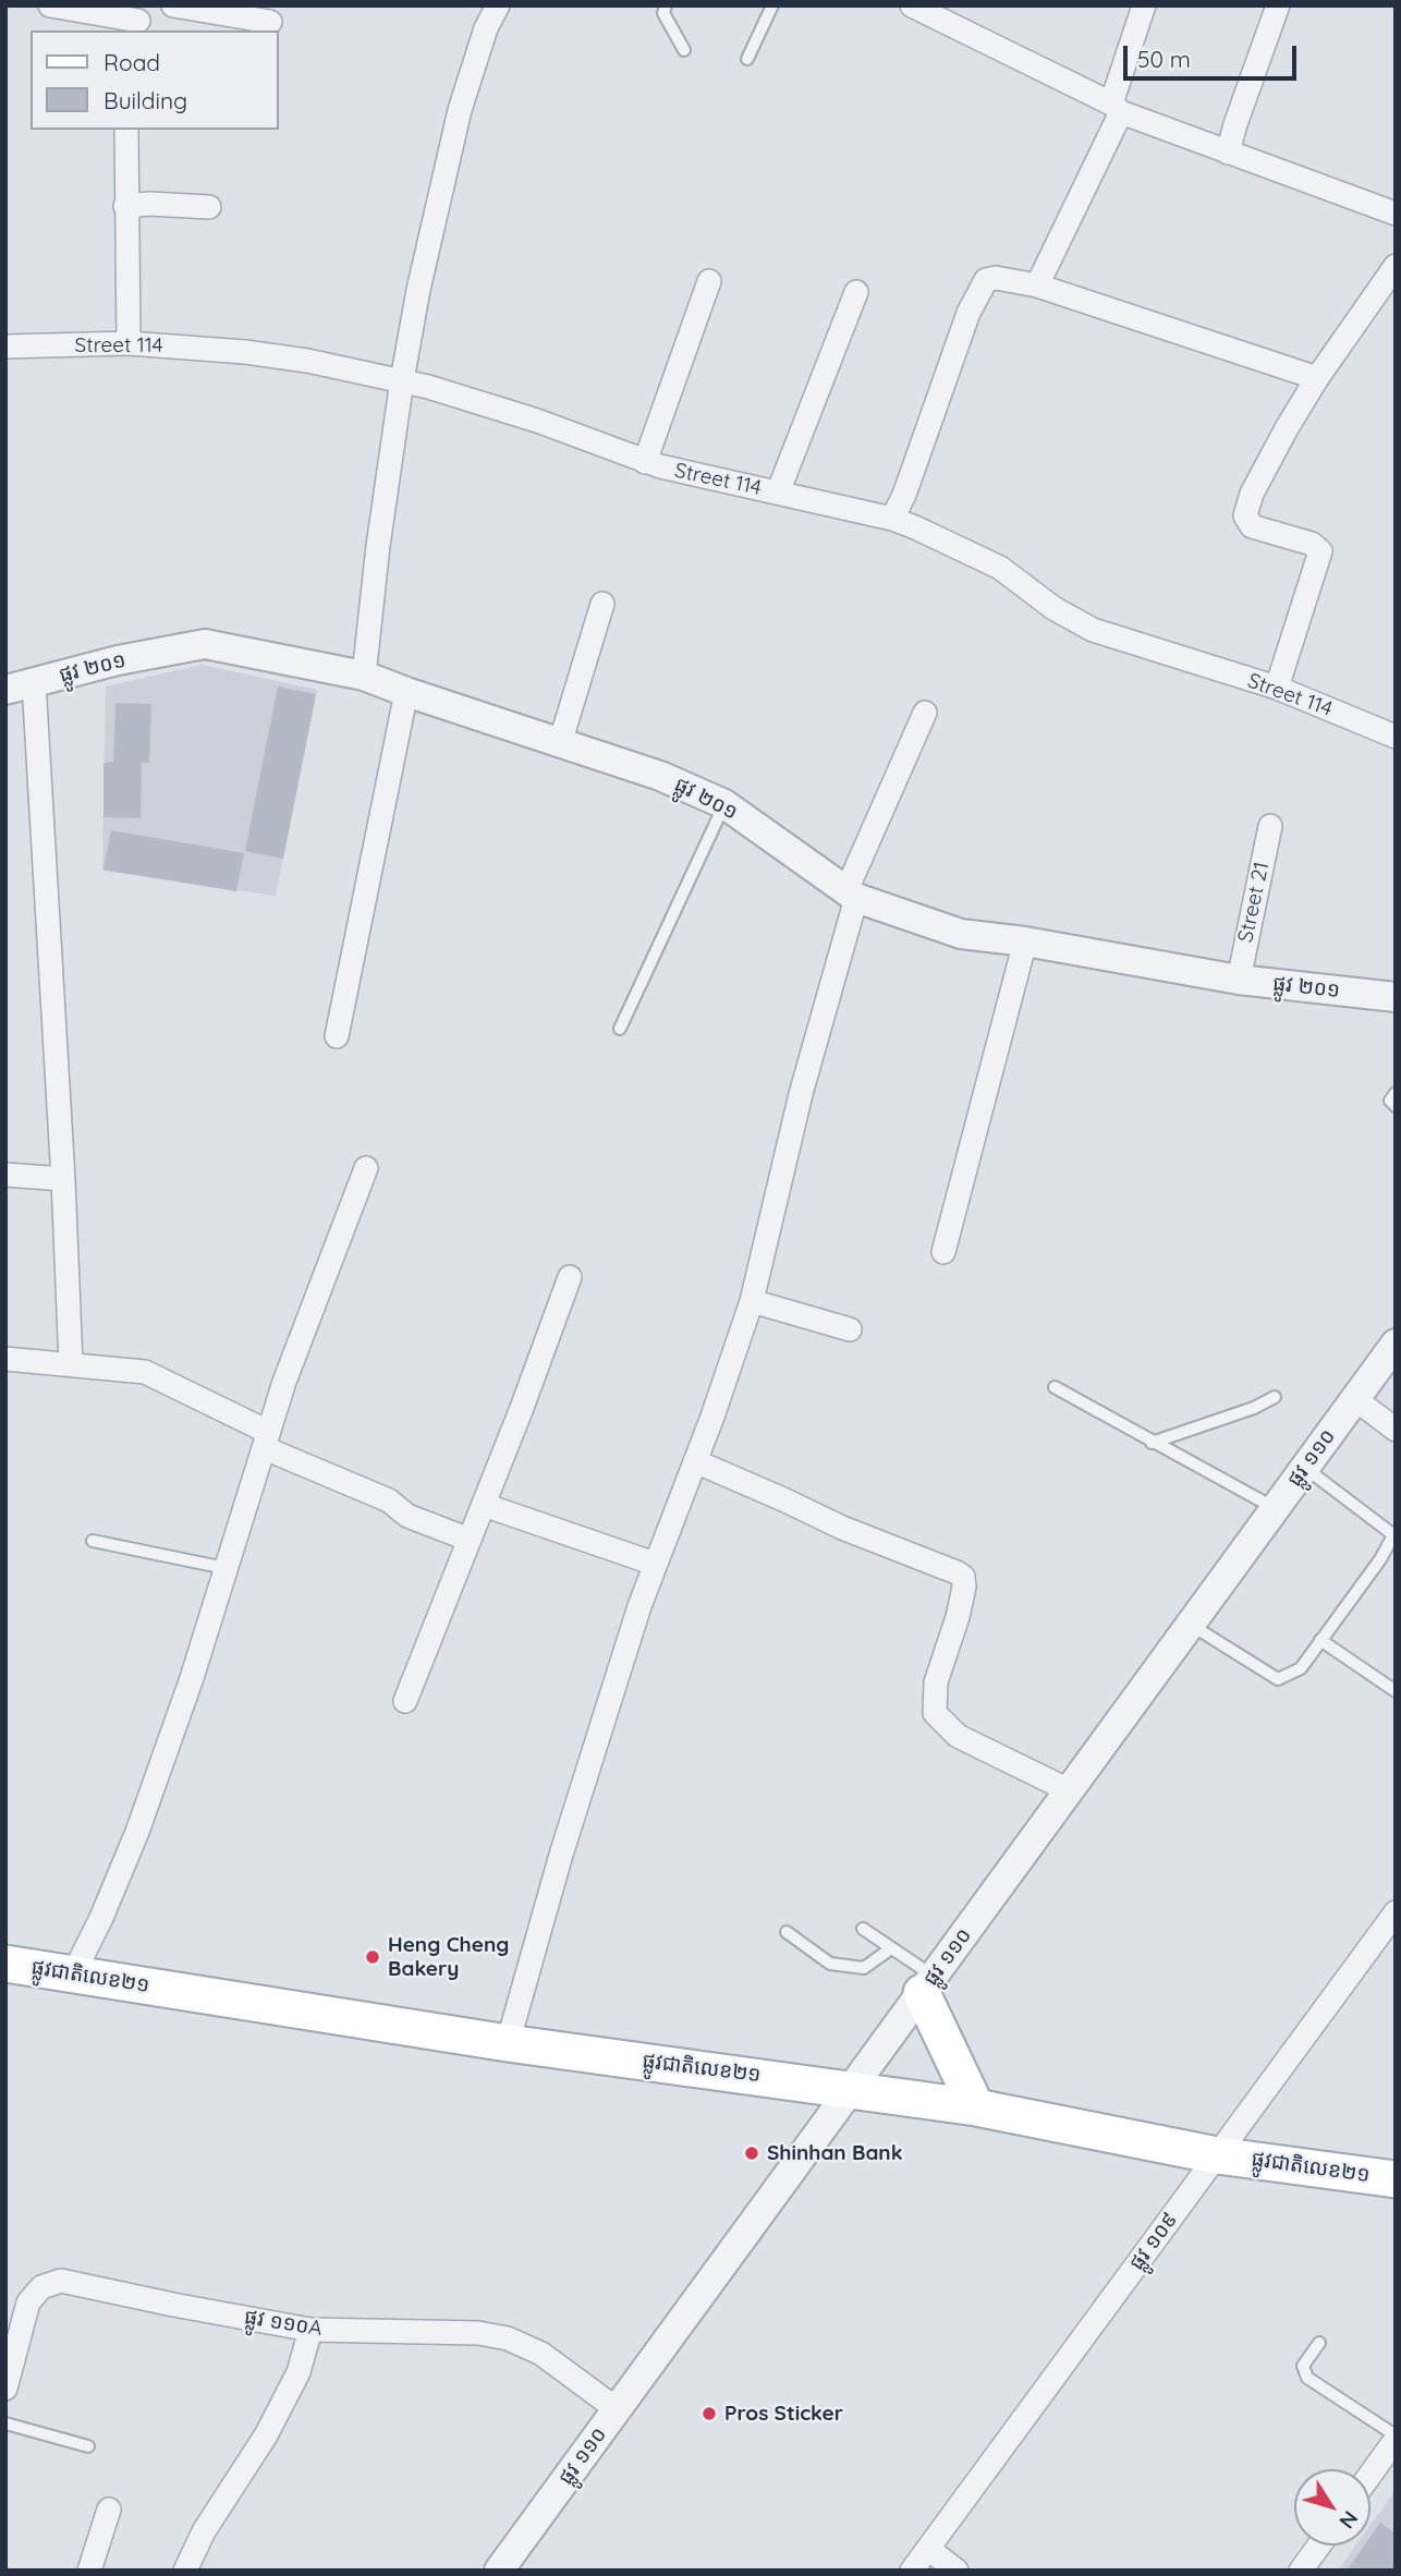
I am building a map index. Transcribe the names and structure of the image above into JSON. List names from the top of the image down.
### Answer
{
  "streets": {
    "main road": ["ផ្លូវជាតិលេខ២១"],
    "street": [
      "Street 114",
      "ផ្លូវ ២០១",
      "Street 21",
      "ផ្លូវ ១១០",
      "ផ្លូវ ១០៩",
      "ផ្លូវ ១១០A"
    ]
  },
  "crossings": [
    ["ផ្លូវ ២០១", "Street 21"],
    ["ផ្លូវ ១១០", "ផ្លូវជាតិលេខ២១"],
    ["ផ្លូវ ១១០", "ផ្លូវ ១១០A"],
    ["ផ្លូវជាតិលេខ២១", "ផ្លូវ ១០៩"]
  ],
  "places": ["Heng Cheng Bakery", "Shinhan Bank", "Pros Sticker"],
  "legend": ["Road", "Building"],
  "scale_bar": "50 m",
  "north": "bottom right"
}
